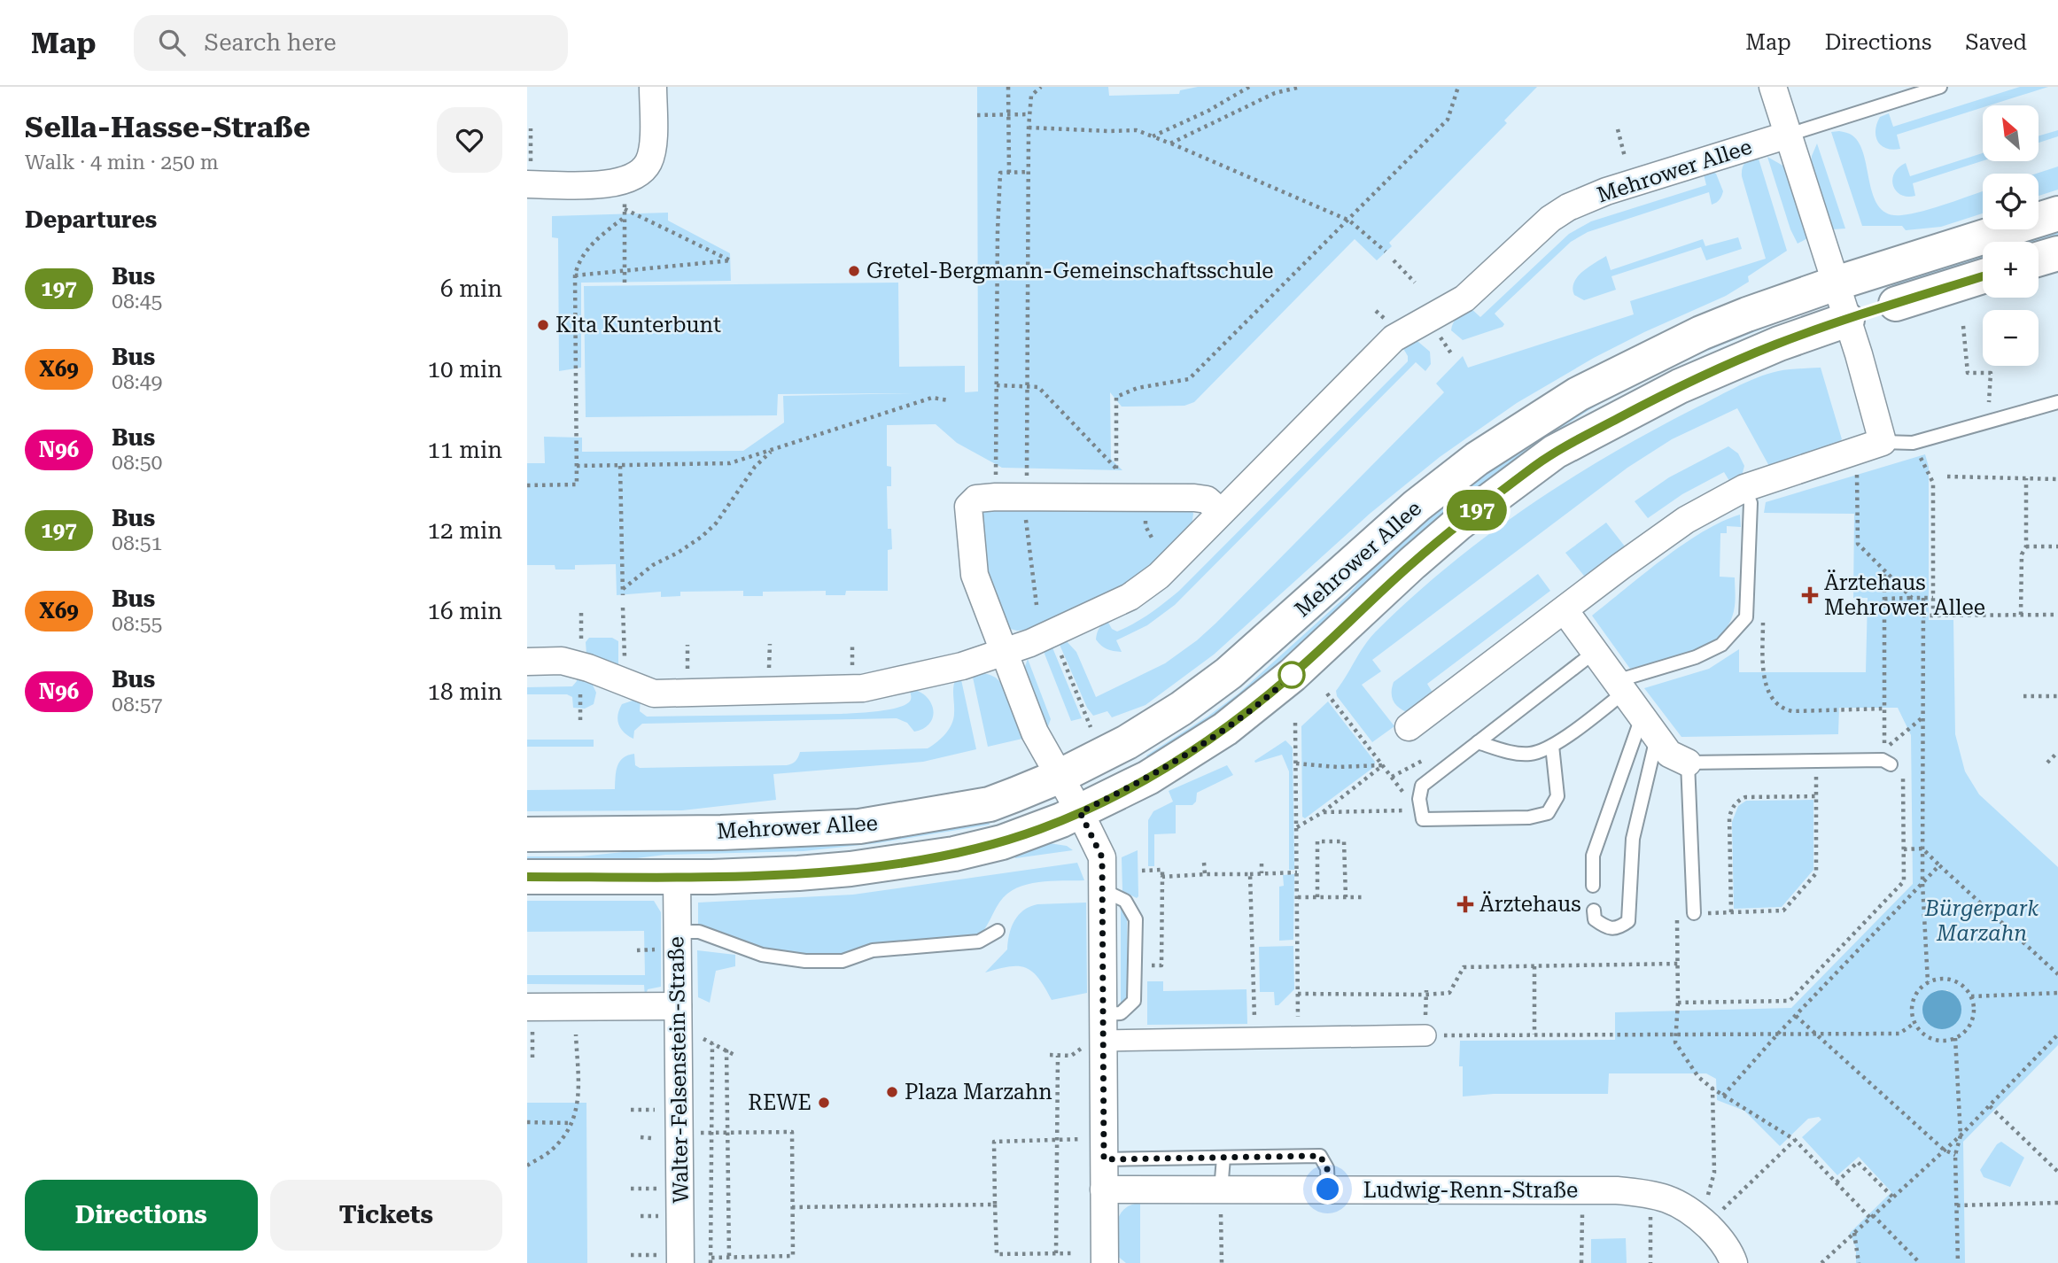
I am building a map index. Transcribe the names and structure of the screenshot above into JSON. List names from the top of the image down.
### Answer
{
  "streets": {
    "main road": ["Mehrower Allee"],
    "street": ["Walter-Felsenstein-Straße", "Ludwig-Renn-Straße"]
  },
  "crossings": [
    ["Mehrower Allee", "Walter-Felsenstein-Straße"]
  ],
  "parks": ["Bürgerpark Marzahn"],
  "places": {
    "other": [
      "Gretel-Bergmann-Gemeinschaftsschule",
      "Kita Kunterbunt",
      "Plaza Marzahn",
      "REWE"
    ],
    "health": ["Ärztehaus Mehrower Allee", "Ärztehaus"]
  },
  "lines": ["bus line 197"],
  "north": "top left",
  "page": {
    "header": "Map",
    "search": "Search here",
    "nav": ["Map", "Directions", "Saved"],
    "heading": [
      ["Sella-Hasse-Straße", "Walk · 4 min · 250 m"],
      "Departures"
    ],
    "on_map": "197",
    "map_buttons": ["+", "−"],
    "list": [
      {
        "mark": "197",
        "name": "Bus",
        "note": "08:45",
        "value": "6 min"
      },
      {
        "mark": "X69",
        "name": "Bus",
        "note": "08:49",
        "value": "10 min"
      },
      {
        "mark": "N96",
        "name": "Bus",
        "note": "08:50",
        "value": "11 min"
      },
      {
        "mark": "197",
        "name": "Bus",
        "note": "08:51",
        "value": "12 min"
      },
      {
        "mark": "X69",
        "name": "Bus",
        "note": "08:55",
        "value": "16 min"
      },
      {
        "mark": "N96",
        "name": "Bus",
        "note": "08:57",
        "value": "18 min"
      }
    ],
    "buttons": ["Directions", "Tickets"]
  }
}
